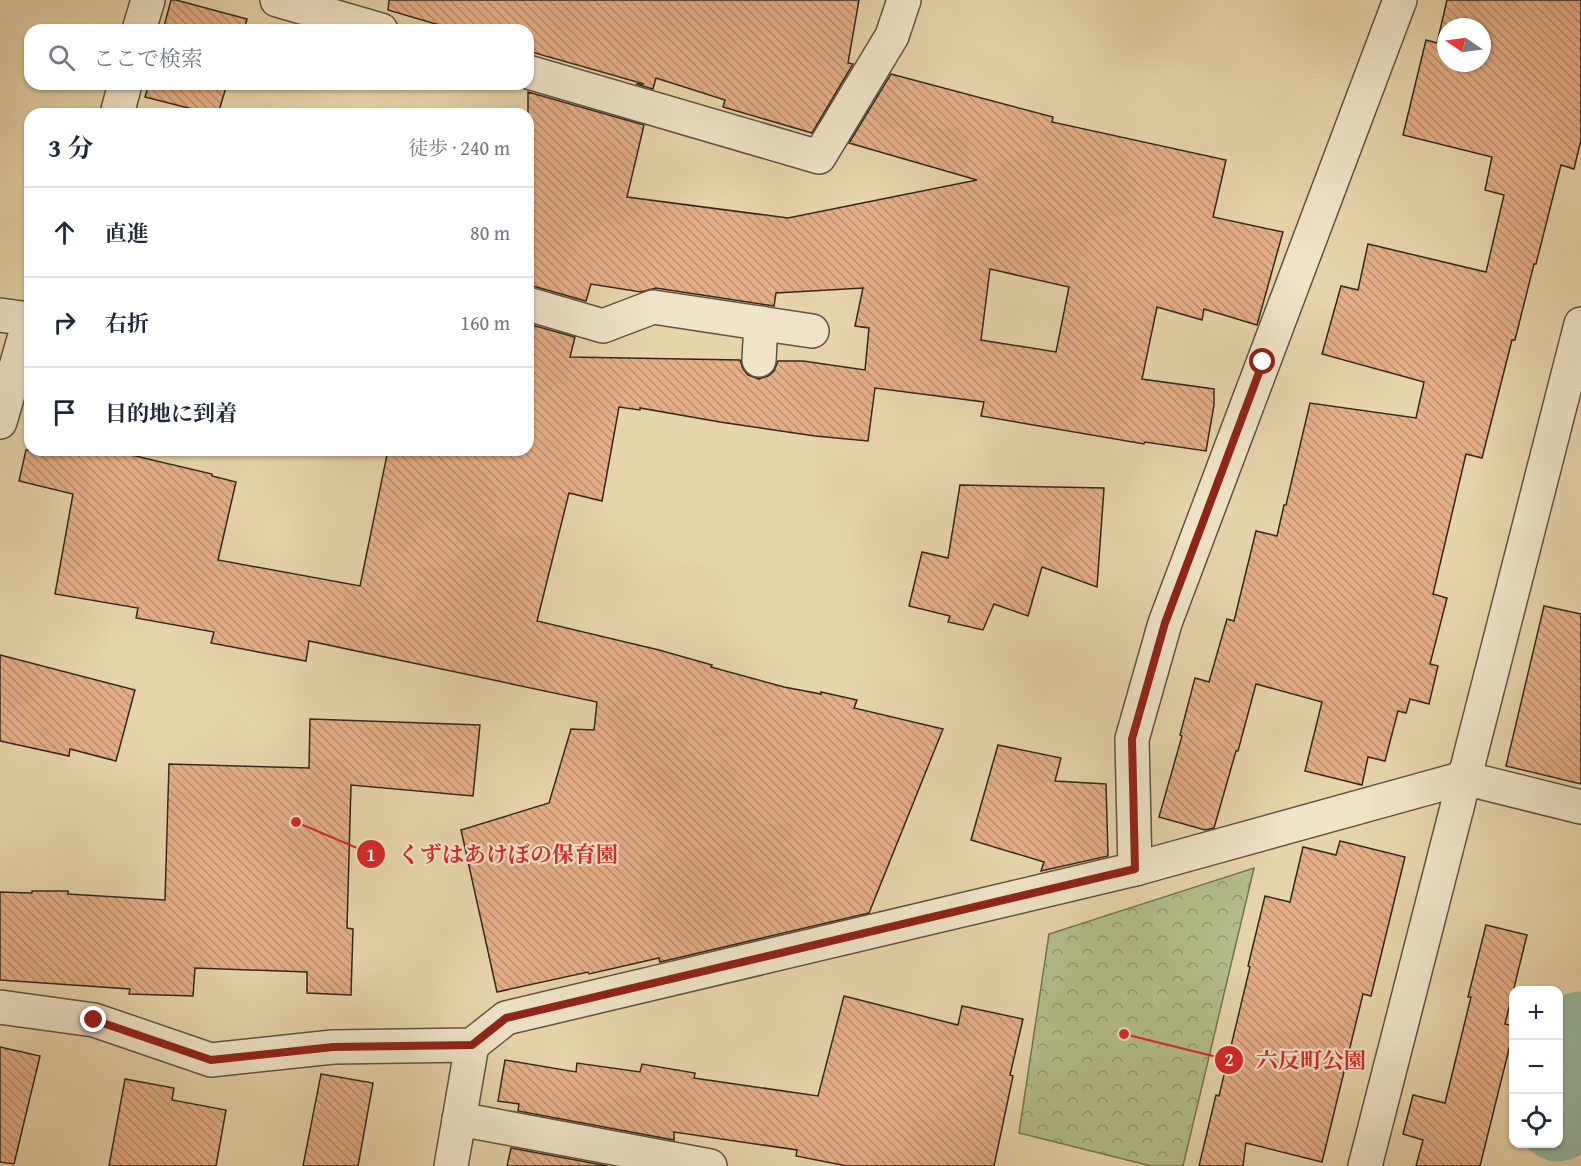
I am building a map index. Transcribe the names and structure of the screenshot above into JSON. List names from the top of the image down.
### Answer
{
  "places": ["くずはあけぼの保育園", "六反町公園"],
  "north": "left",
  "page": {
    "search": "ここで検索",
    "heading": ["3 分", "徒歩 · 240 m"],
    "list": [
      ["直進", "80 m"],
      ["右折", "160 m"],
      "目的地に到着"
    ],
    "map_buttons": ["+", "−"]
  }
}
